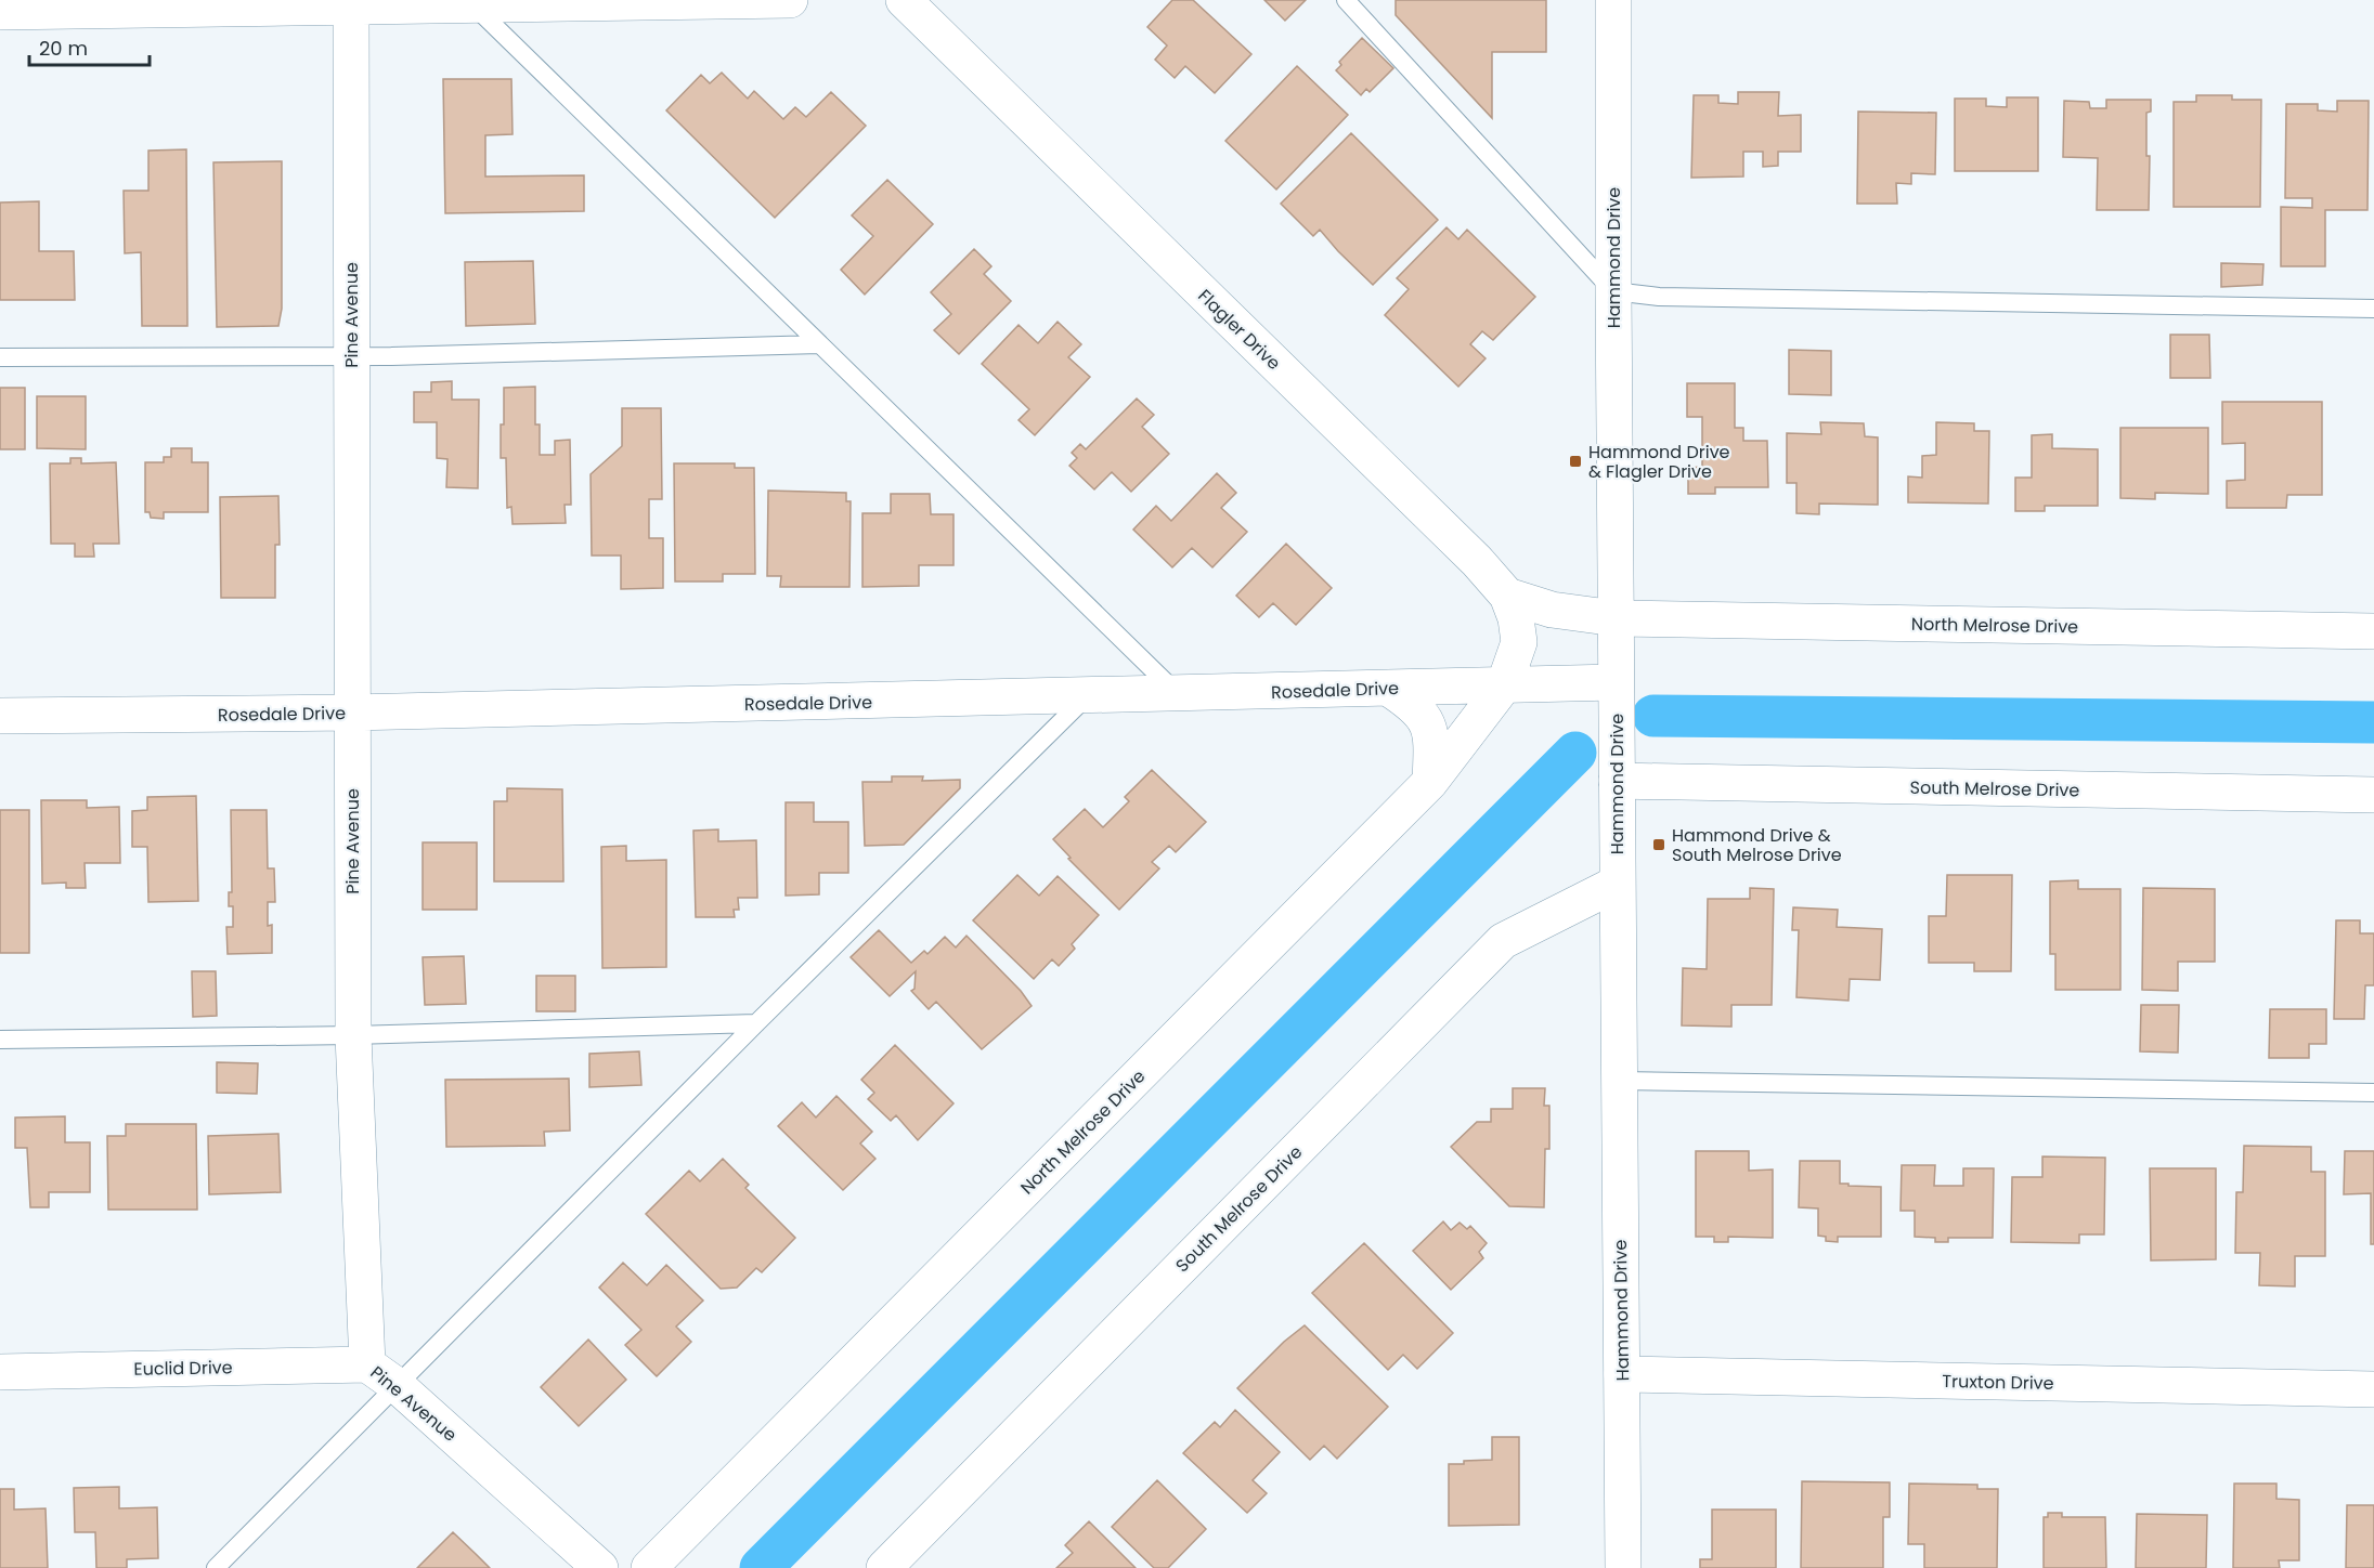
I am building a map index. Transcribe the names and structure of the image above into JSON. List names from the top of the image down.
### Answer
{
  "streets": {
    "street": [
      "Hammond Drive",
      "Pine Avenue",
      "Flagler Drive",
      "North Melrose Drive",
      "Rosedale Drive",
      "South Melrose Drive",
      "Euclid Drive",
      "Truxton Drive"
    ]
  },
  "crossings": [
    ["Hammond Drive", "North Melrose Drive"],
    ["Hammond Drive", "Rosedale Drive"],
    ["Hammond Drive", "South Melrose Drive"],
    ["Hammond Drive", "Truxton Drive"],
    ["Pine Avenue", "Rosedale Drive"],
    ["Pine Avenue", "Euclid Drive"],
    ["Flagler Drive", "North Melrose Drive"],
    ["Flagler Drive", "Rosedale Drive"],
    ["North Melrose Drive", "Rosedale Drive"]
  ],
  "places": {
    "transit": ["Hammond Drive & Flagler Drive", "Hammond Drive & South Melrose Drive"]
  },
  "scale_bar": "20 m"
}
